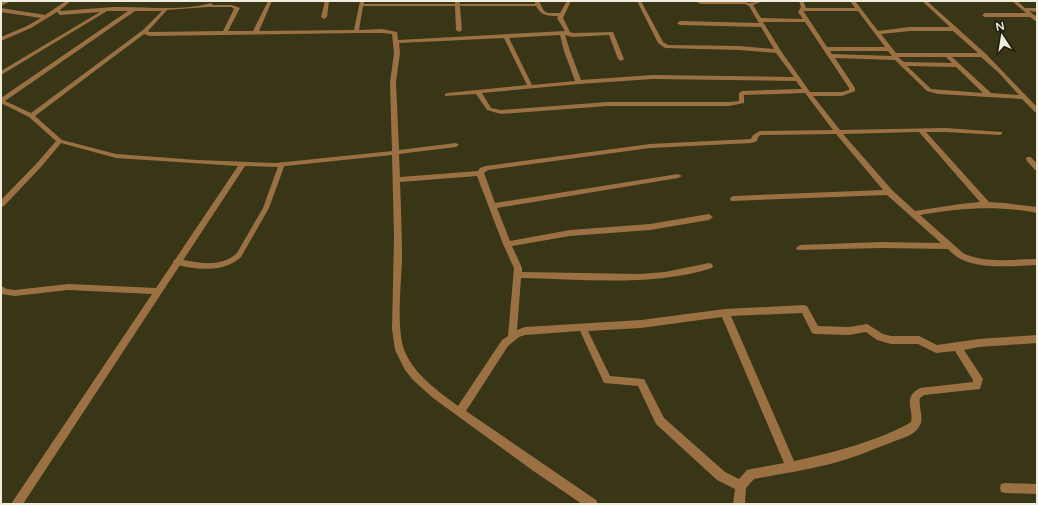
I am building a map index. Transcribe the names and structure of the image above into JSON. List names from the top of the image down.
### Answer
{
  "north": "top"
}
